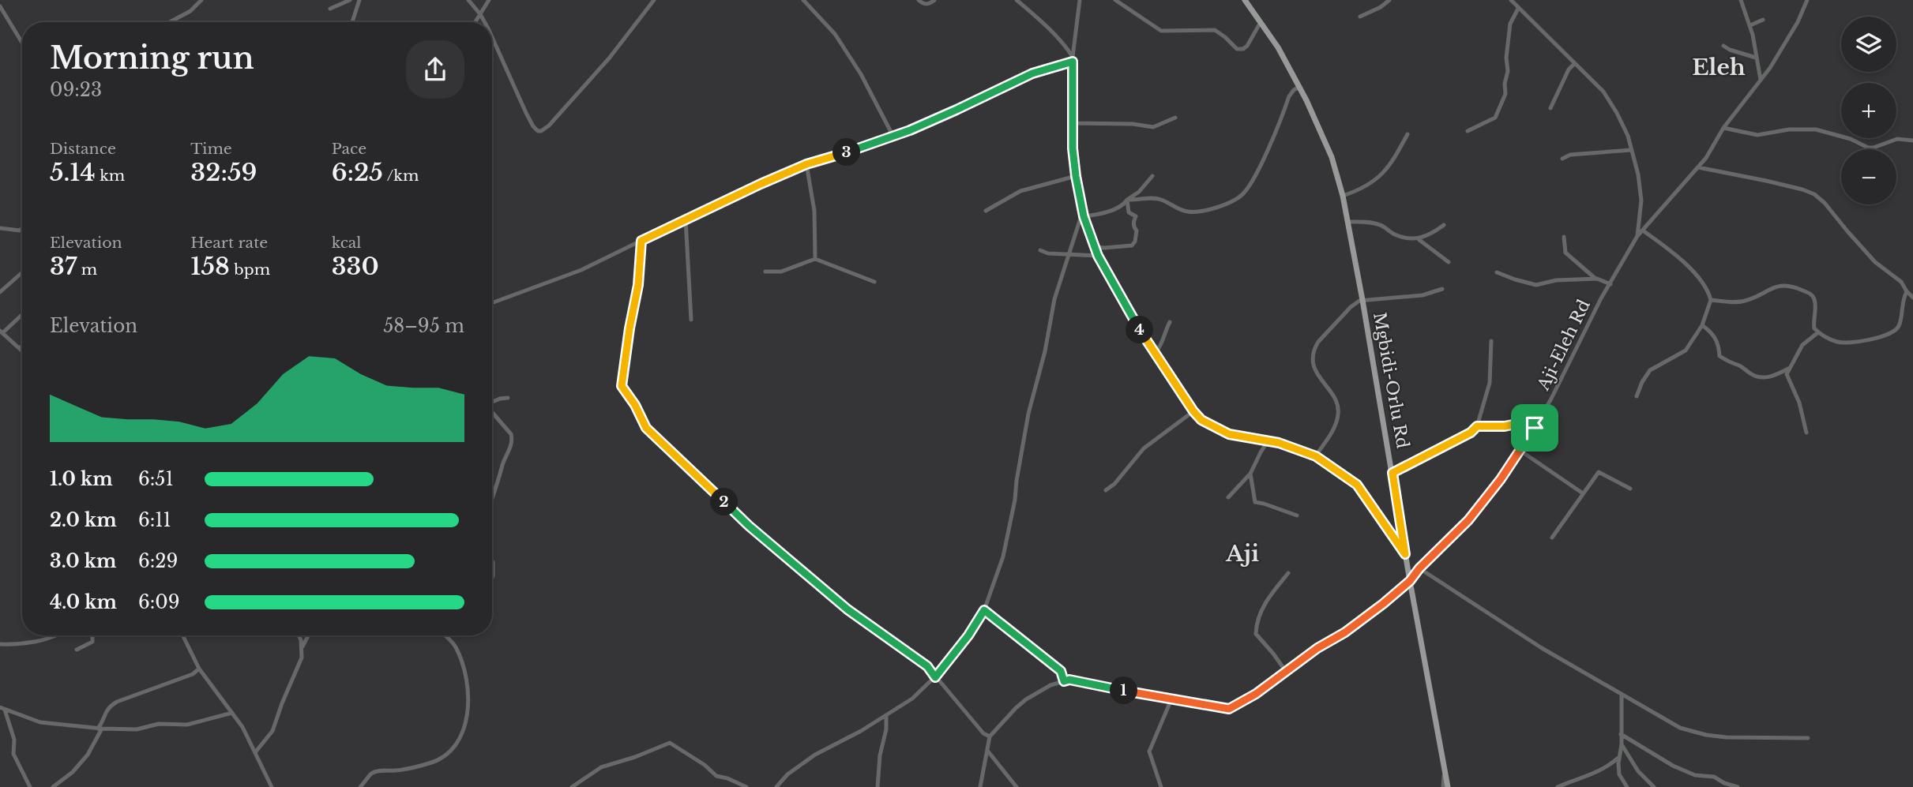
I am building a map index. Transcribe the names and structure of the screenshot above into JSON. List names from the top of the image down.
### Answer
{
  "streets": {
    "main road": ["Mgbidi-Orlu Rd"],
    "street": ["Aji-Eleh Rd"]
  },
  "crossings": [
    ["Aji-Eleh Rd", "Mgbidi-Orlu Rd"]
  ],
  "districts": ["Eleh", "Aji"],
  "page": {
    "map_buttons": ["+", "−"],
    "heading": ["Morning run", "09:23"],
    "stats": [
      ["Distance", "5.14 km"],
      ["Time", "32:59"],
      ["Pace", "6:25 /km"],
      ["Elevation", "37 m"],
      ["Heart rate", "158 bpm"],
      ["kcal", "330"]
    ],
    "pins": [
      "3",
      "4",
      "2",
      "1"
    ],
    "chart": ["Elevation", "58–95 m"],
    "list": [
      {
        "name": "1.0 km",
        "note": "6:51"
      },
      {
        "name": "2.0 km",
        "note": "6:11"
      },
      {
        "name": "3.0 km",
        "note": "6:29"
      },
      {
        "name": "4.0 km",
        "note": "6:09"
      }
    ]
  }
}
